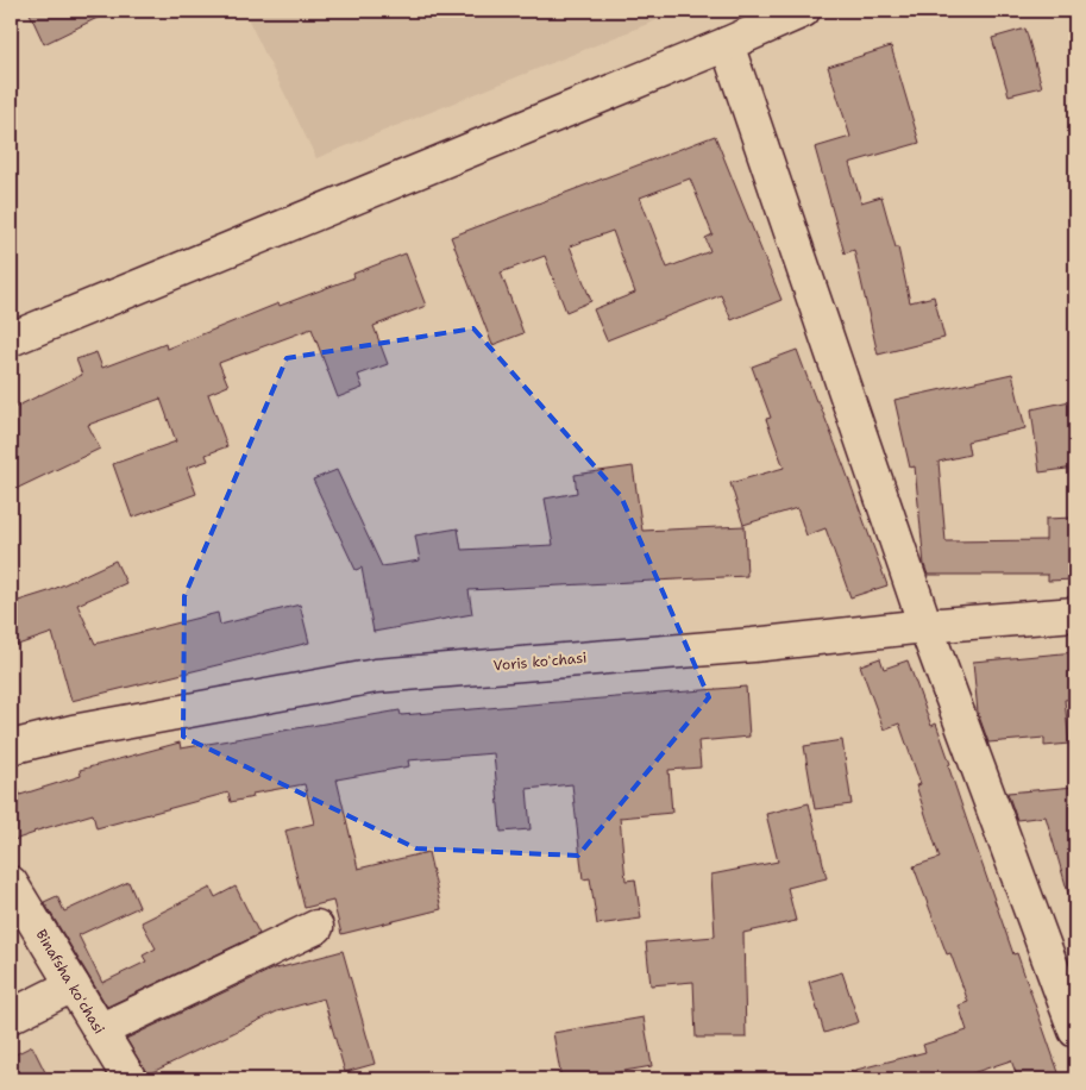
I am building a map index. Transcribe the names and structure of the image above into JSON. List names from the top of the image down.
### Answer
{
  "streets": {
    "street": ["Voris koʻchasi", "Binafsha koʻchasi"]
  }
}
